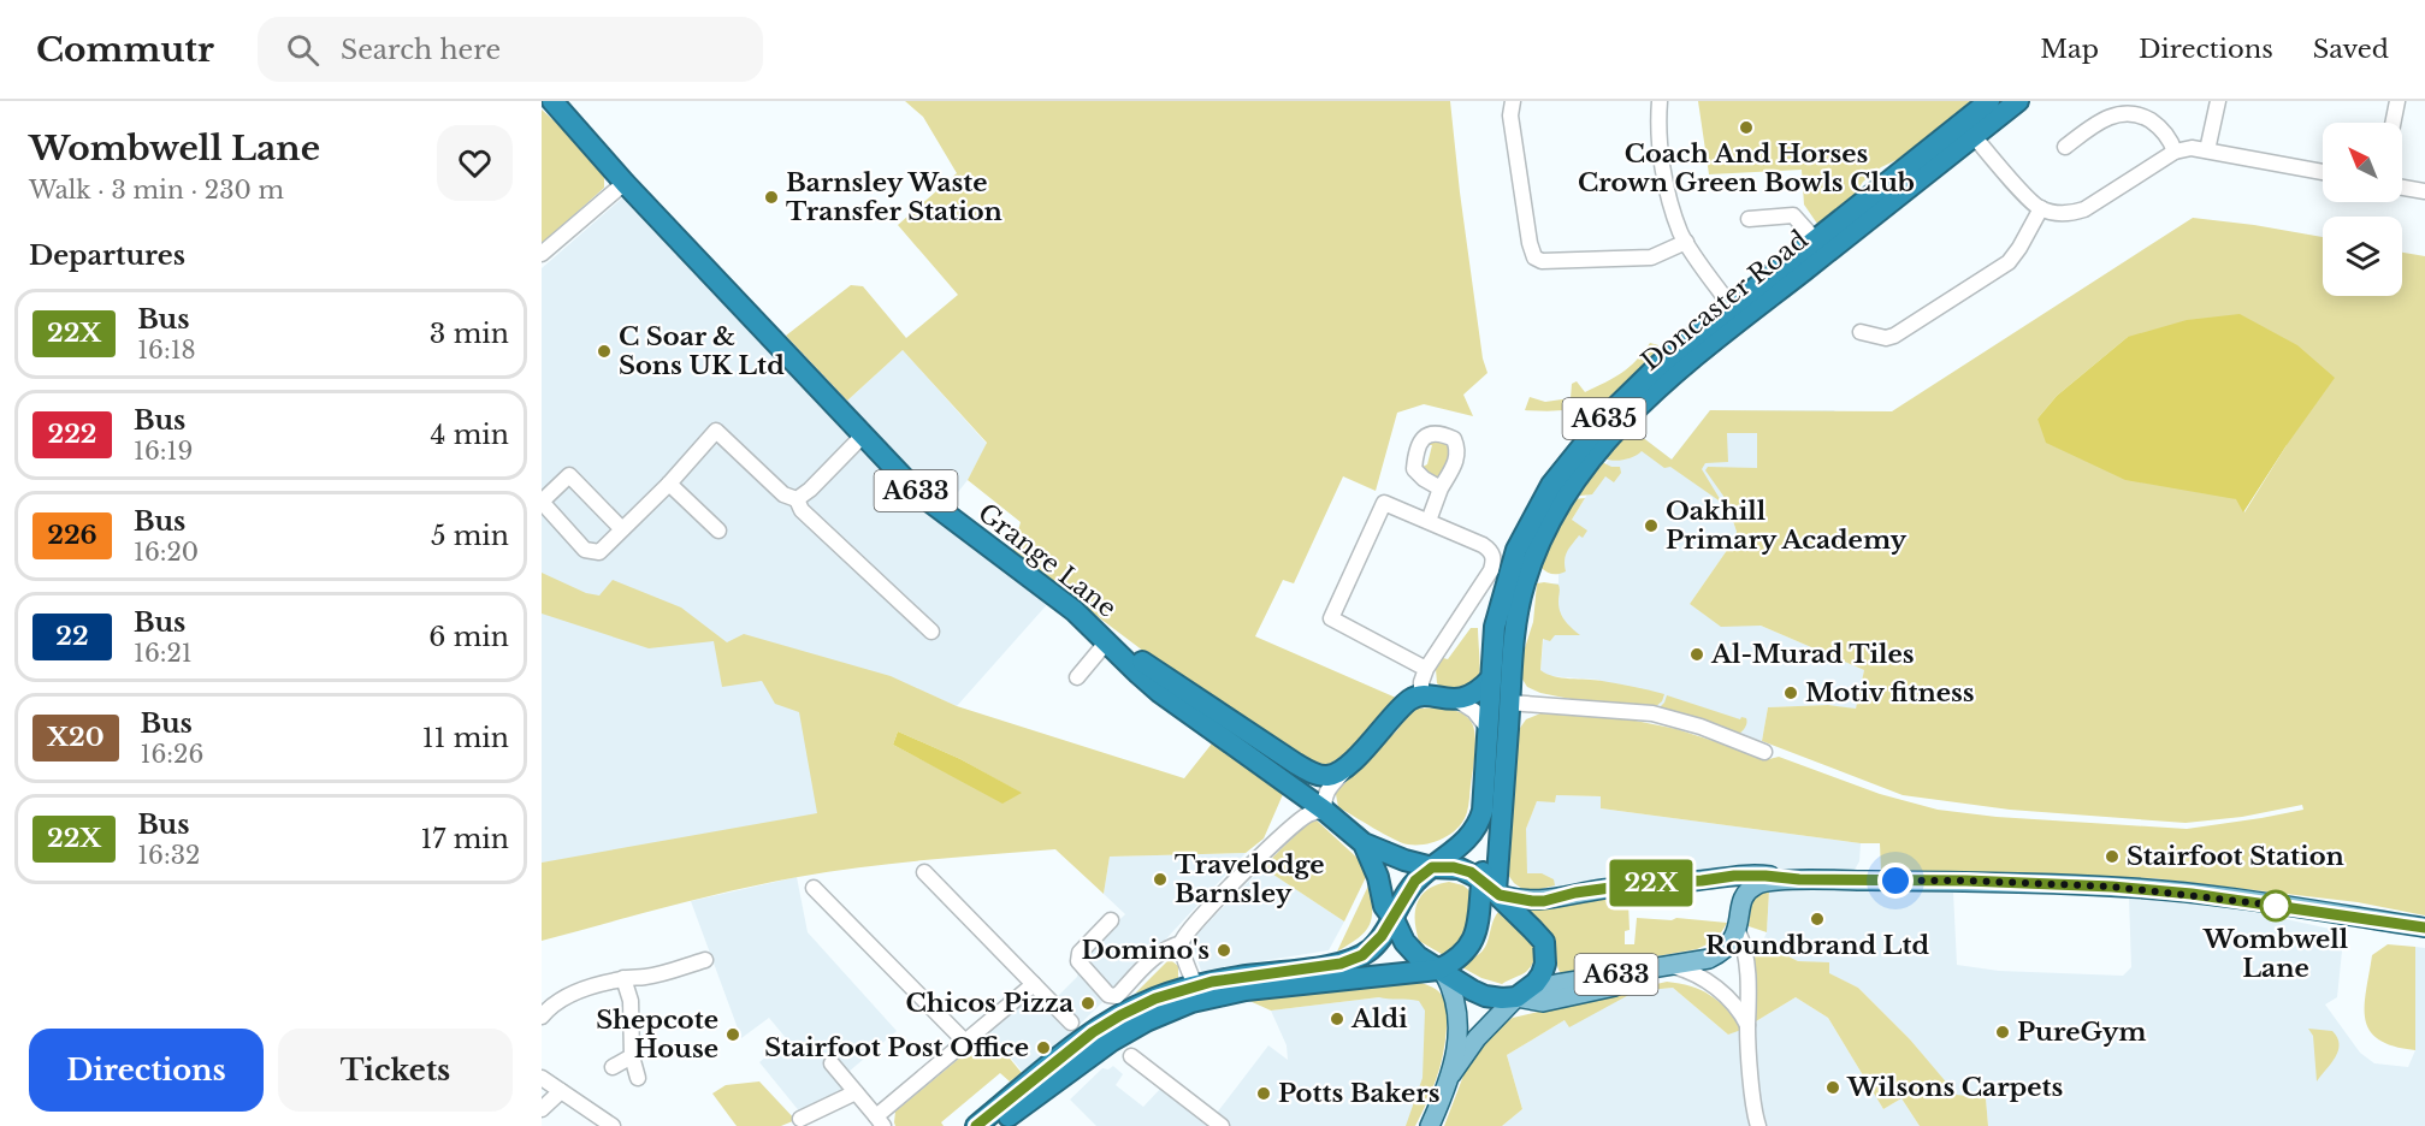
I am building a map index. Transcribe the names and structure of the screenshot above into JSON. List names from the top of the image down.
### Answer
{
  "streets": {
    "highway": [
      "Doncaster Road",
      "A635",
      "A633",
      "Grange Lane"
    ]
  },
  "crossings": [
    ["Doncaster Road", "A635"],
    ["Doncaster Road", "A633"],
    ["Doncaster Road", "Grange Lane"],
    ["A635", "A633"],
    ["A635", "Grange Lane"],
    ["A633", "Grange Lane"]
  ],
  "places": [
    "Coach And Horses Crown Green Bowls Club",
    "Barnsley Waste Transfer Station",
    "C Soar & Sons UK Ltd",
    "Oakhill Primary Academy",
    "Al-Murad Tiles",
    "Motiv fitness",
    "Stairfoot Station",
    "Travelodge Barnsley",
    "Wombwell Lane",
    "Roundbrand Ltd",
    "Domino's",
    "Chicos Pizza",
    "Aldi",
    "PureGym",
    "Shepcote House",
    "Stairfoot Post Office",
    "Wilsons Carpets",
    "Potts Bakers"
  ],
  "lines": ["bus line 22X"],
  "north": "top left",
  "page": {
    "header": "Commutr",
    "search": "Search here",
    "nav": ["Map", "Directions", "Saved"],
    "heading": [
      ["Wombwell Lane", "Walk · 3 min · 230 m"],
      "Departures"
    ],
    "on_map": "22X",
    "list": [
      {
        "mark": "22X",
        "name": "Bus",
        "note": "16:18",
        "value": "3 min"
      },
      {
        "mark": "222",
        "name": "Bus",
        "note": "16:19",
        "value": "4 min"
      },
      {
        "mark": "226",
        "name": "Bus",
        "note": "16:20",
        "value": "5 min"
      },
      {
        "mark": "22",
        "name": "Bus",
        "note": "16:21",
        "value": "6 min"
      },
      {
        "mark": "X20",
        "name": "Bus",
        "note": "16:26",
        "value": "11 min"
      },
      {
        "mark": "22X",
        "name": "Bus",
        "note": "16:32",
        "value": "17 min"
      }
    ],
    "buttons": ["Directions", "Tickets"]
  }
}
